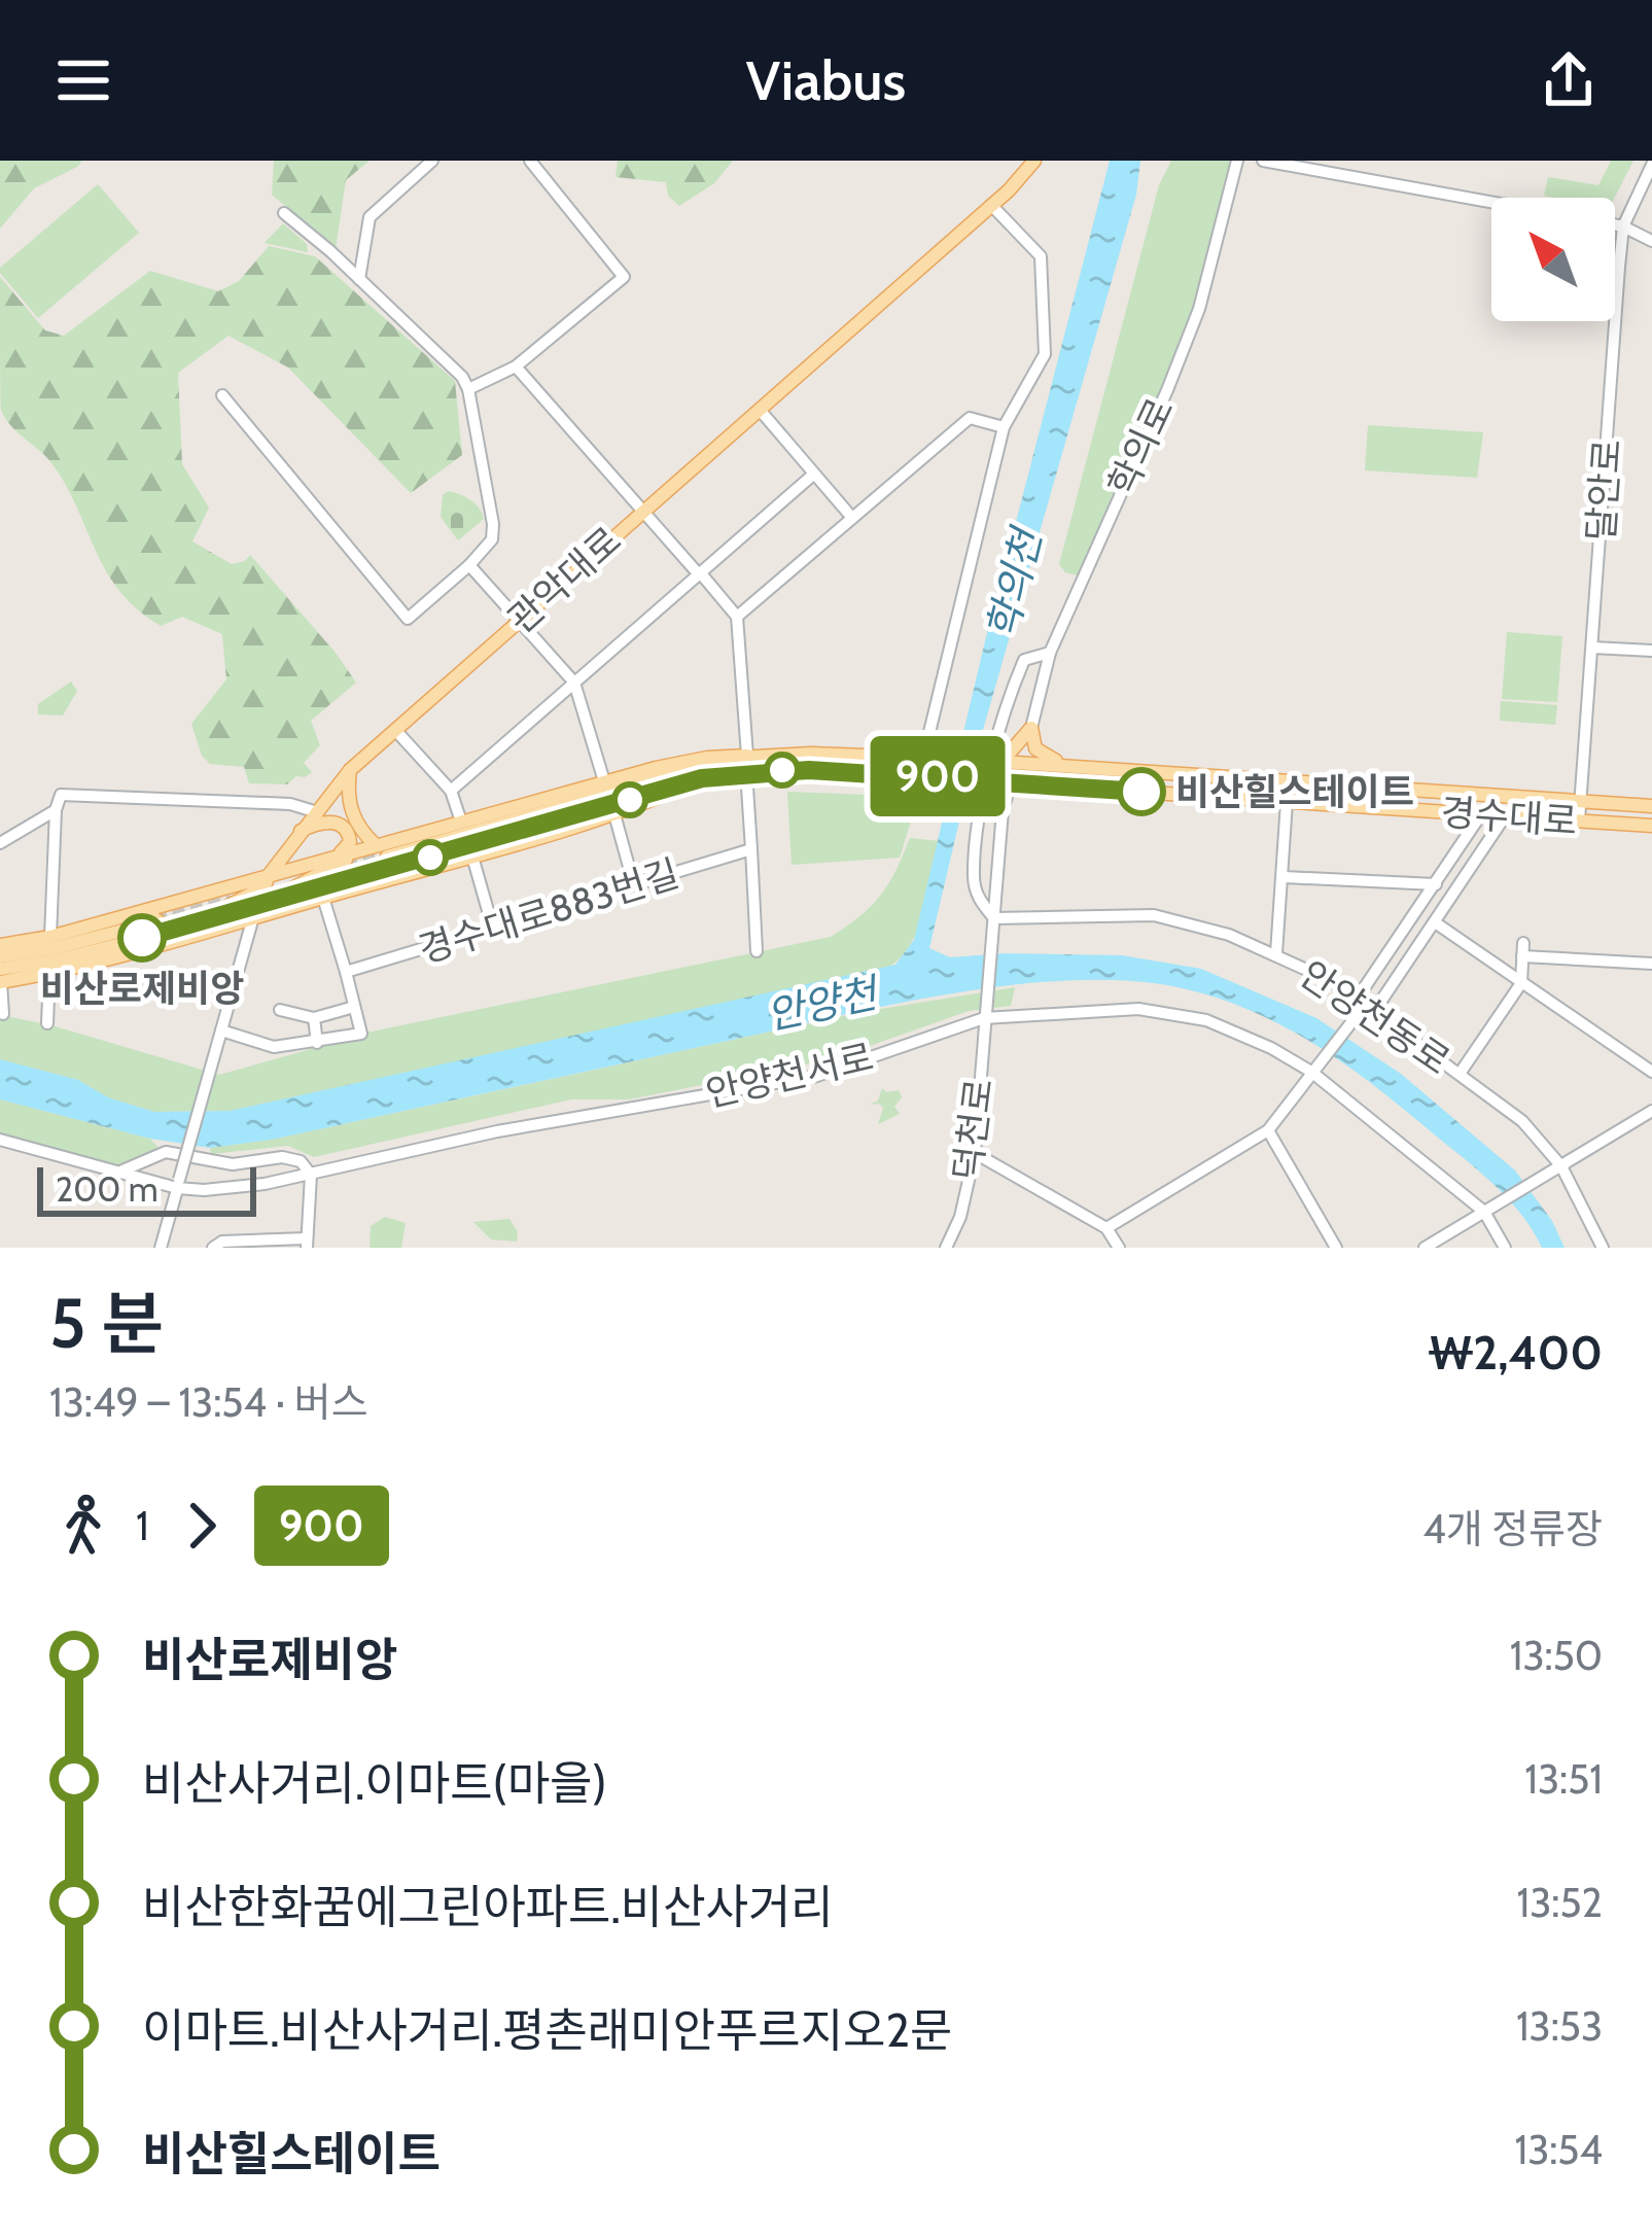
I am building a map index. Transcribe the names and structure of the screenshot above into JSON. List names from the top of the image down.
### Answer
{
  "streets": {
    "main road": ["관악대로", "경수대로"],
    "street": [
      "학의로",
      "달안로",
      "경수대로883번길",
      "안양천동로",
      "안양천서로",
      "덕천로"
    ]
  },
  "crossings": [
    ["달안로", "경수대로"],
    ["관악대로", "안양천서로"],
    ["안양천동로", "덕천로"],
    ["안양천서로", "덕천로"]
  ],
  "water": ["학의천", "안양천"],
  "places": ["비산힐스테이트", "비산로제비앙"],
  "lines": ["bus line 900"],
  "scale_bar": "200 m",
  "north": "top left",
  "page": {
    "header": "Viabus",
    "on_map": "900",
    "scale": "200 m",
    "heading": ["5 분", "13:49 – 13:54 · 버스", "₩2,400"],
    "legs": ["1", "900", "4개 정류장"],
    "list": [
      {
        "name": "비산로제비앙",
        "value": "13:50"
      },
      {
        "name": "비산사거리.이마트(마을)",
        "value": "13:51"
      },
      {
        "name": "비산한화꿈에그린아파트.비산사거리",
        "value": "13:52"
      },
      {
        "name": "이마트.비산사거리.평촌래미안푸르지오2문",
        "value": "13:53"
      },
      {
        "name": "비산힐스테이트",
        "value": "13:54"
      }
    ]
  }
}
